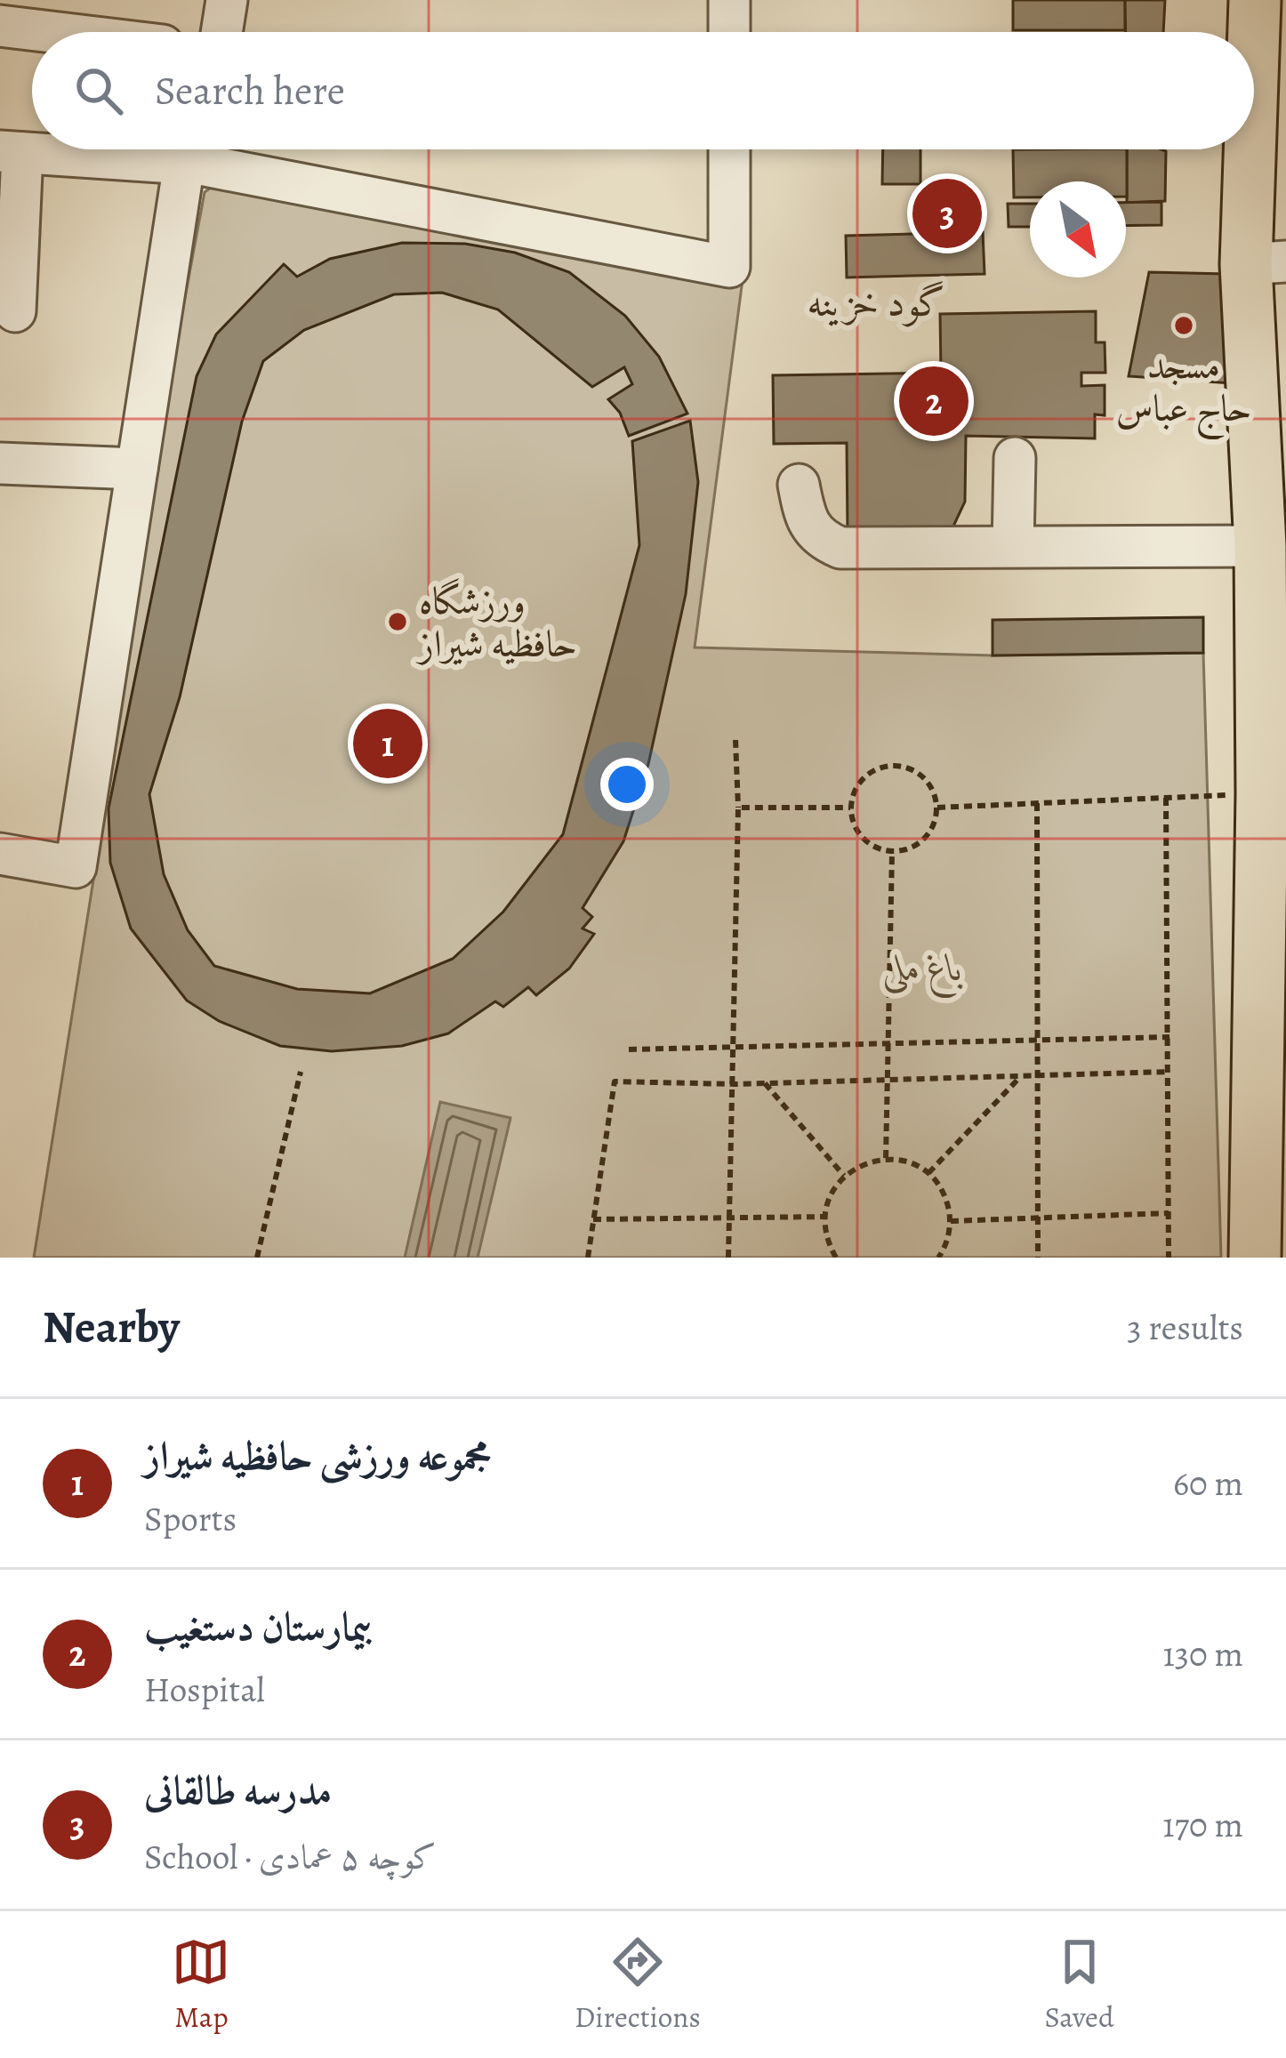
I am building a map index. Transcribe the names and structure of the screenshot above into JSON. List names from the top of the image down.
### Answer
{
  "districts": ["گود خزینه"],
  "parks": ["باغ ملی"],
  "places": ["مسجد حاج عباس", "ورزشگاه حافظیه شیراز"],
  "north": "bottom right",
  "page": {
    "search": "Search here",
    "pins": ["3", "2", "1"],
    "heading": ["Nearby", "3 results"],
    "list": [
      {
        "mark": "1",
        "name": "مجموعه ورزشی حافظیه شیراز",
        "note": "Sports",
        "value": "60 m"
      },
      {
        "mark": "2",
        "name": "بیمارستان دستغیب",
        "note": "Hospital",
        "value": "130 m"
      },
      {
        "mark": "3",
        "name": "مدرسه طالقانی",
        "note": "School · کوچه ۵ عمادی",
        "value": "170 m"
      }
    ],
    "nav": ["Map", "Directions", "Saved"]
  }
}
